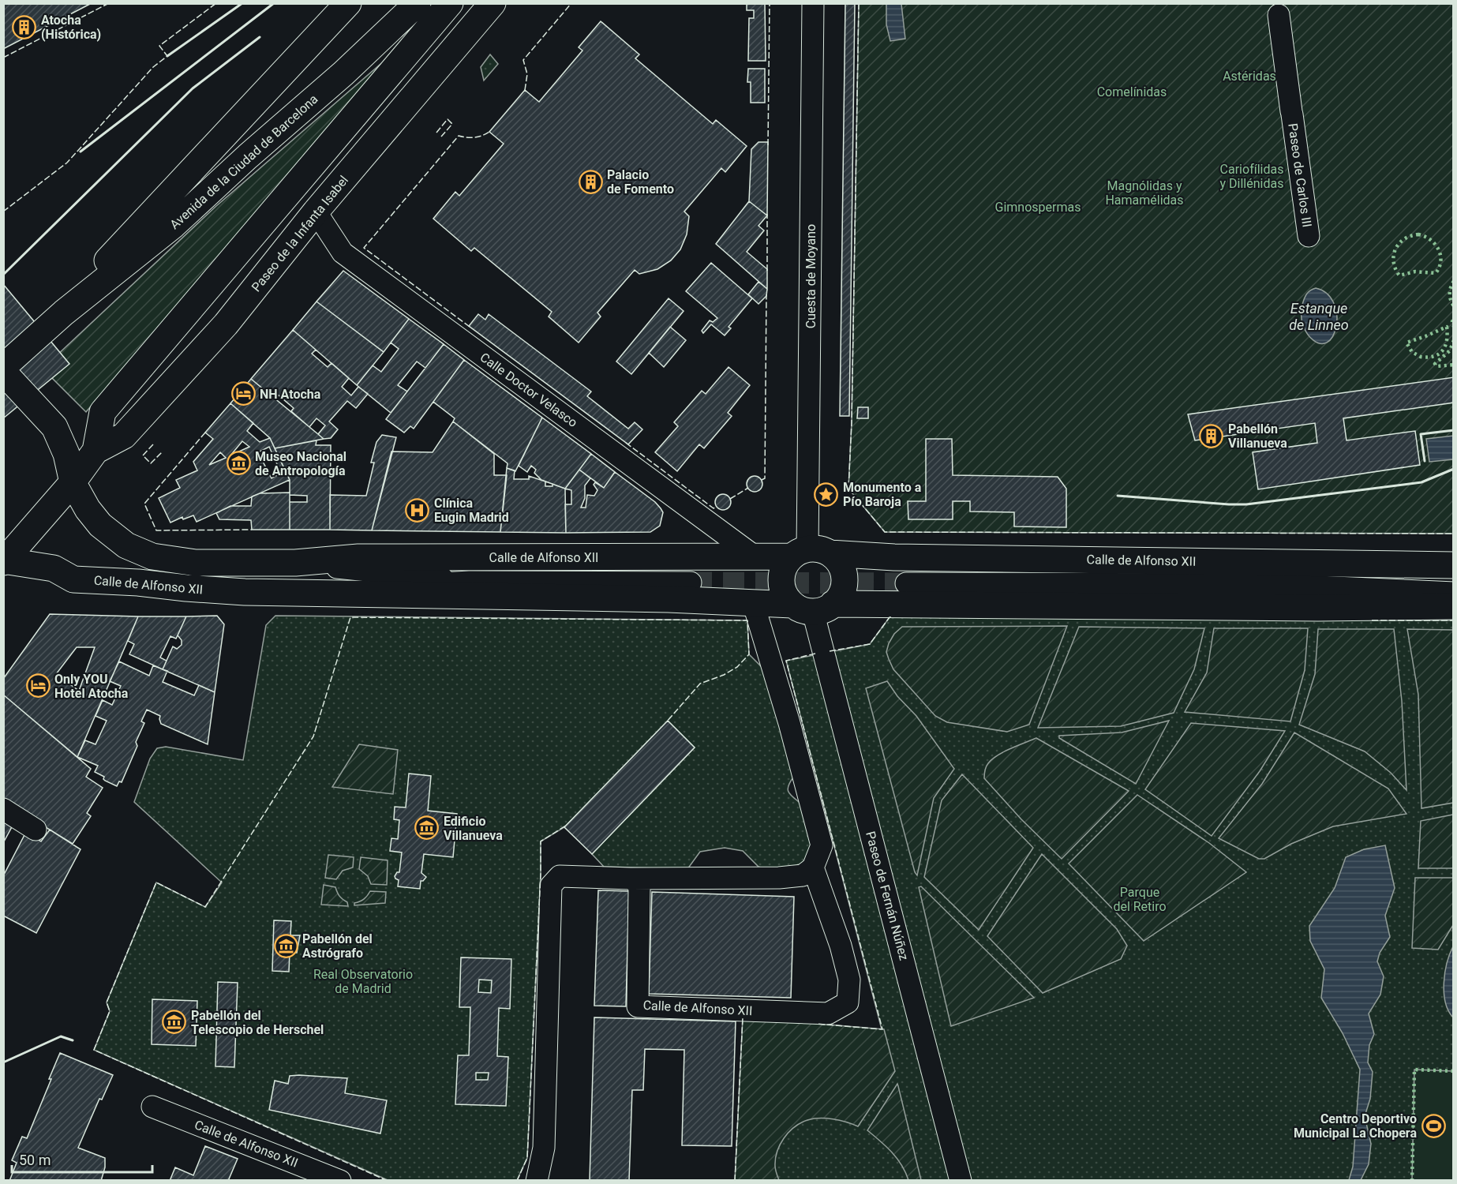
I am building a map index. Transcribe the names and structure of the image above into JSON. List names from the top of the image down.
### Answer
{
  "streets": {
    "main road": ["Avenida de la Ciudad de Barcelona", "Paseo de la Infanta Isabel", "Calle de Alfonso XII"],
    "street": [
      "Paseo de Carlos III",
      "Cuesta de Moyano",
      "Calle Doctor Velasco",
      "Paseo de Fernán Núñez"
    ]
  },
  "crossings": [
    ["Paseo de la Infanta Isabel", "Calle Doctor Velasco"],
    ["Paseo de la Infanta Isabel", "Calle de Alfonso XII"],
    ["Cuesta de Moyano", "Calle de Alfonso XII"],
    ["Cuesta de Moyano", "Paseo de Fernán Núñez"],
    ["Calle Doctor Velasco", "Calle de Alfonso XII"],
    ["Calle de Alfonso XII", "Paseo de Fernán Núñez"]
  ],
  "water": ["Estanque de Linneo"],
  "parks": [
    "Astéridas",
    "Comelínidas",
    "Cariofílidas y Dillénidas",
    "Magnólidas y Hamamélidas",
    "Gimnospermas",
    "Parque del Retiro",
    "Real Observatorio de Madrid"
  ],
  "places": {
    "building": ["Atocha (Histórica)", "Palacio de Fomento", "Pabellón Villanueva"],
    "hotel": ["NH Atocha", "Only YOU Hotel Atocha"],
    "museum": [
      "Museo Nacional de Antropología",
      "Edificio Villanueva",
      "Pabellón del Astrógrafo",
      "Pabellón del Telescopio de Herschel"
    ],
    "place": ["Monumento a Pío Baroja"],
    "hospital": ["Clínica Eugin Madrid"],
    "sports": ["Centro Deportivo Municipal La Chopera"]
  },
  "scale_bar": "50 m"
}
